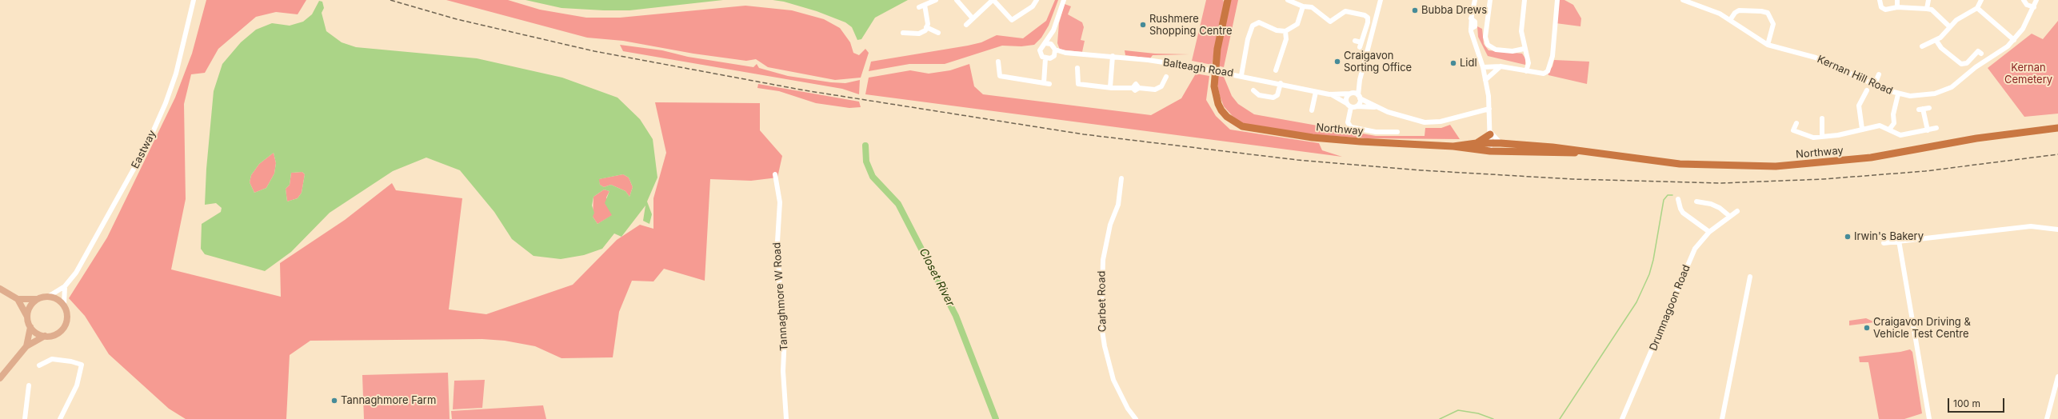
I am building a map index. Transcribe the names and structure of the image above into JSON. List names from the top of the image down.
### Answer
{
  "streets": {
    "highway": ["Northway"],
    "street": [
      "Balteagh Road",
      "Kernan Hill Road",
      "Eastway",
      "Tannaghmore W Road",
      "Carbet Road",
      "Drumnagoon Road"
    ]
  },
  "water": ["Closet River"],
  "parks": ["Kernan Cemetery"],
  "places": [
    "Bubba Drews",
    "Rushmere Shopping Centre",
    "Craigavon Sorting Office",
    "Lidl",
    "Irwin's Bakery",
    "Craigavon Driving & Vehicle Test Centre",
    "Tannaghmore Farm"
  ],
  "scale_bar": "100 m"
}
